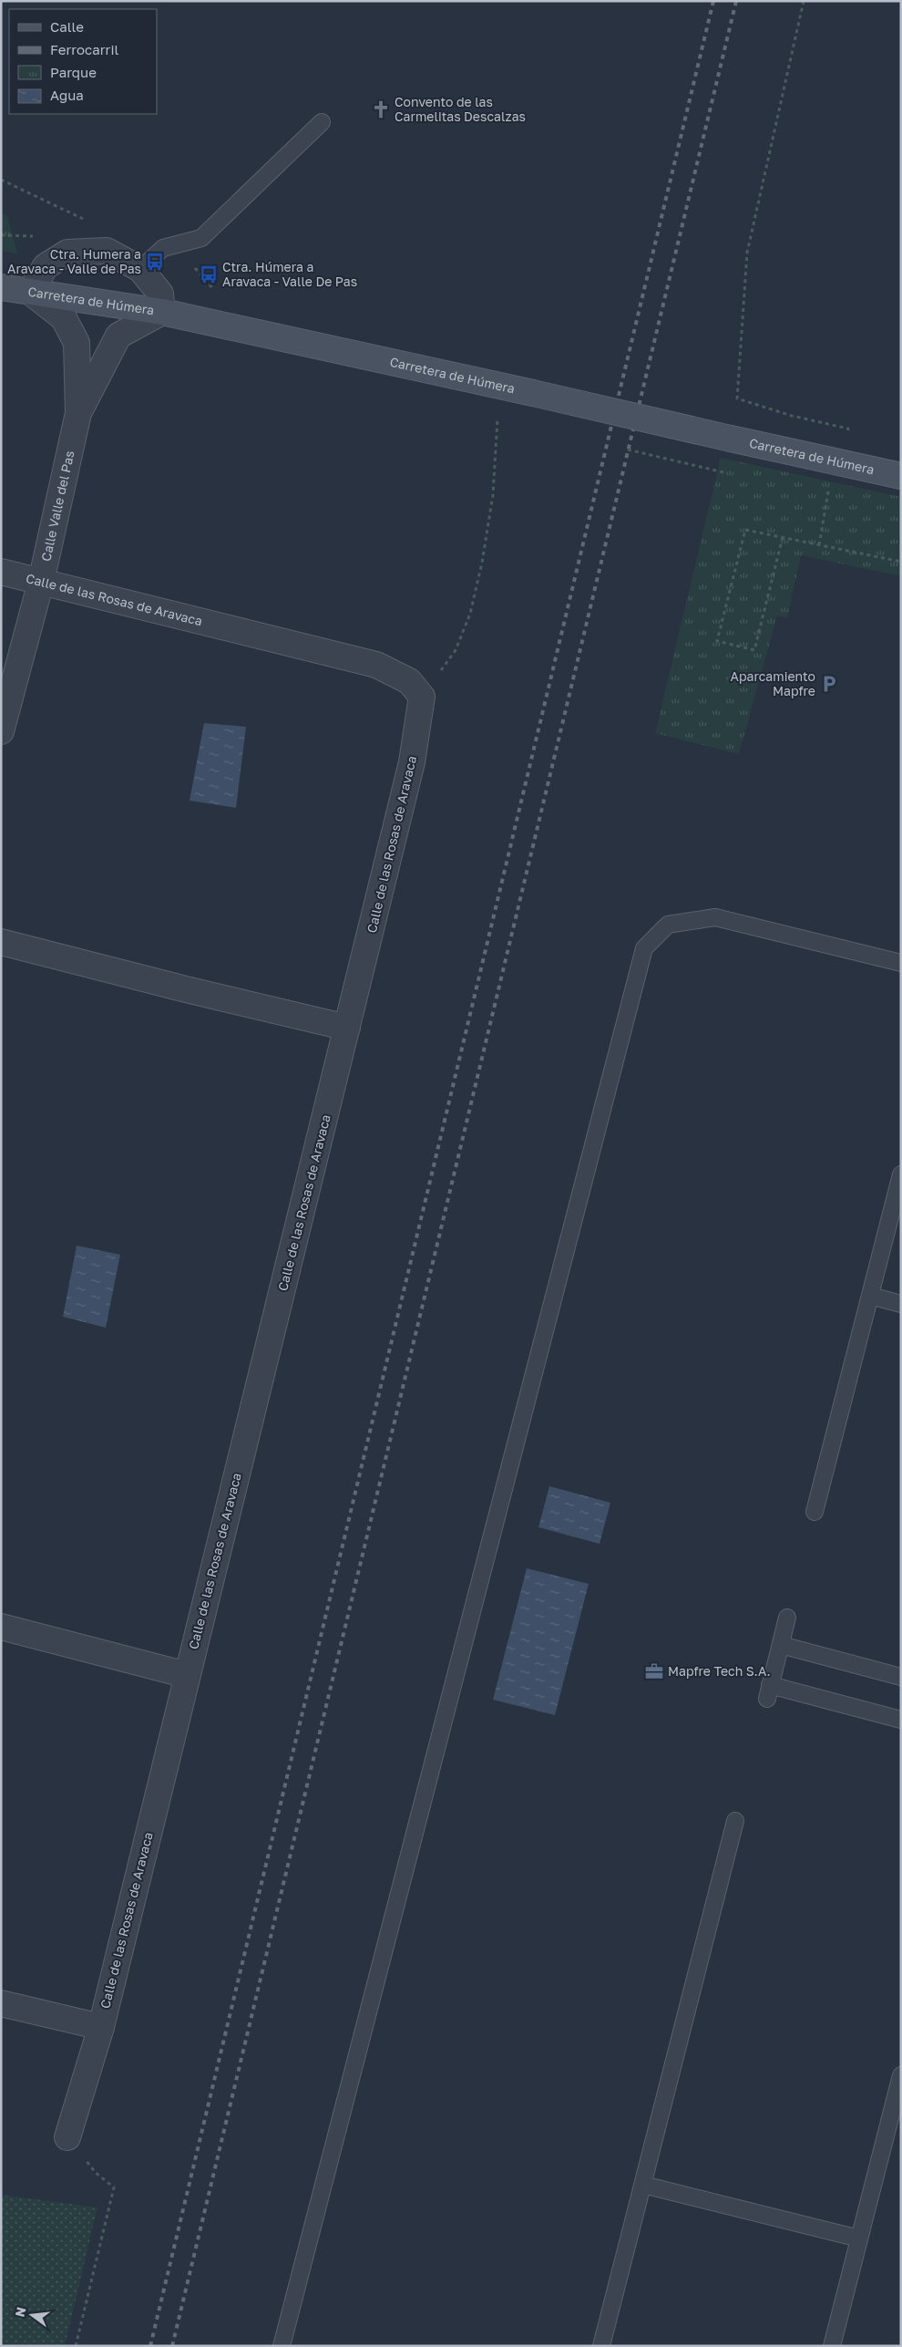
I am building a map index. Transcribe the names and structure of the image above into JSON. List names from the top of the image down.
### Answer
{
  "streets": {
    "main road": ["Carretera de Húmera"],
    "street": ["Calle Valle del Pas", "Calle de las Rosas de Aravaca"]
  },
  "crossings": [
    ["Carretera de Húmera", "Calle Valle del Pas"],
    ["Calle Valle del Pas", "Calle de las Rosas de Aravaca"]
  ],
  "places": {
    "church": ["Convento de las Carmelitas Descalzas"],
    "bus stop": ["Ctra. Humera a Aravaca - Valle de Pas", "Ctra. Húmera a Aravaca - Valle De Pas"],
    "parking": ["Aparcamiento Mapfre"],
    "office": ["Mapfre Tech S.A."]
  },
  "legend": [
    "Calle",
    "Ferrocarril",
    "Parque",
    "Agua"
  ],
  "north": "left"
}
